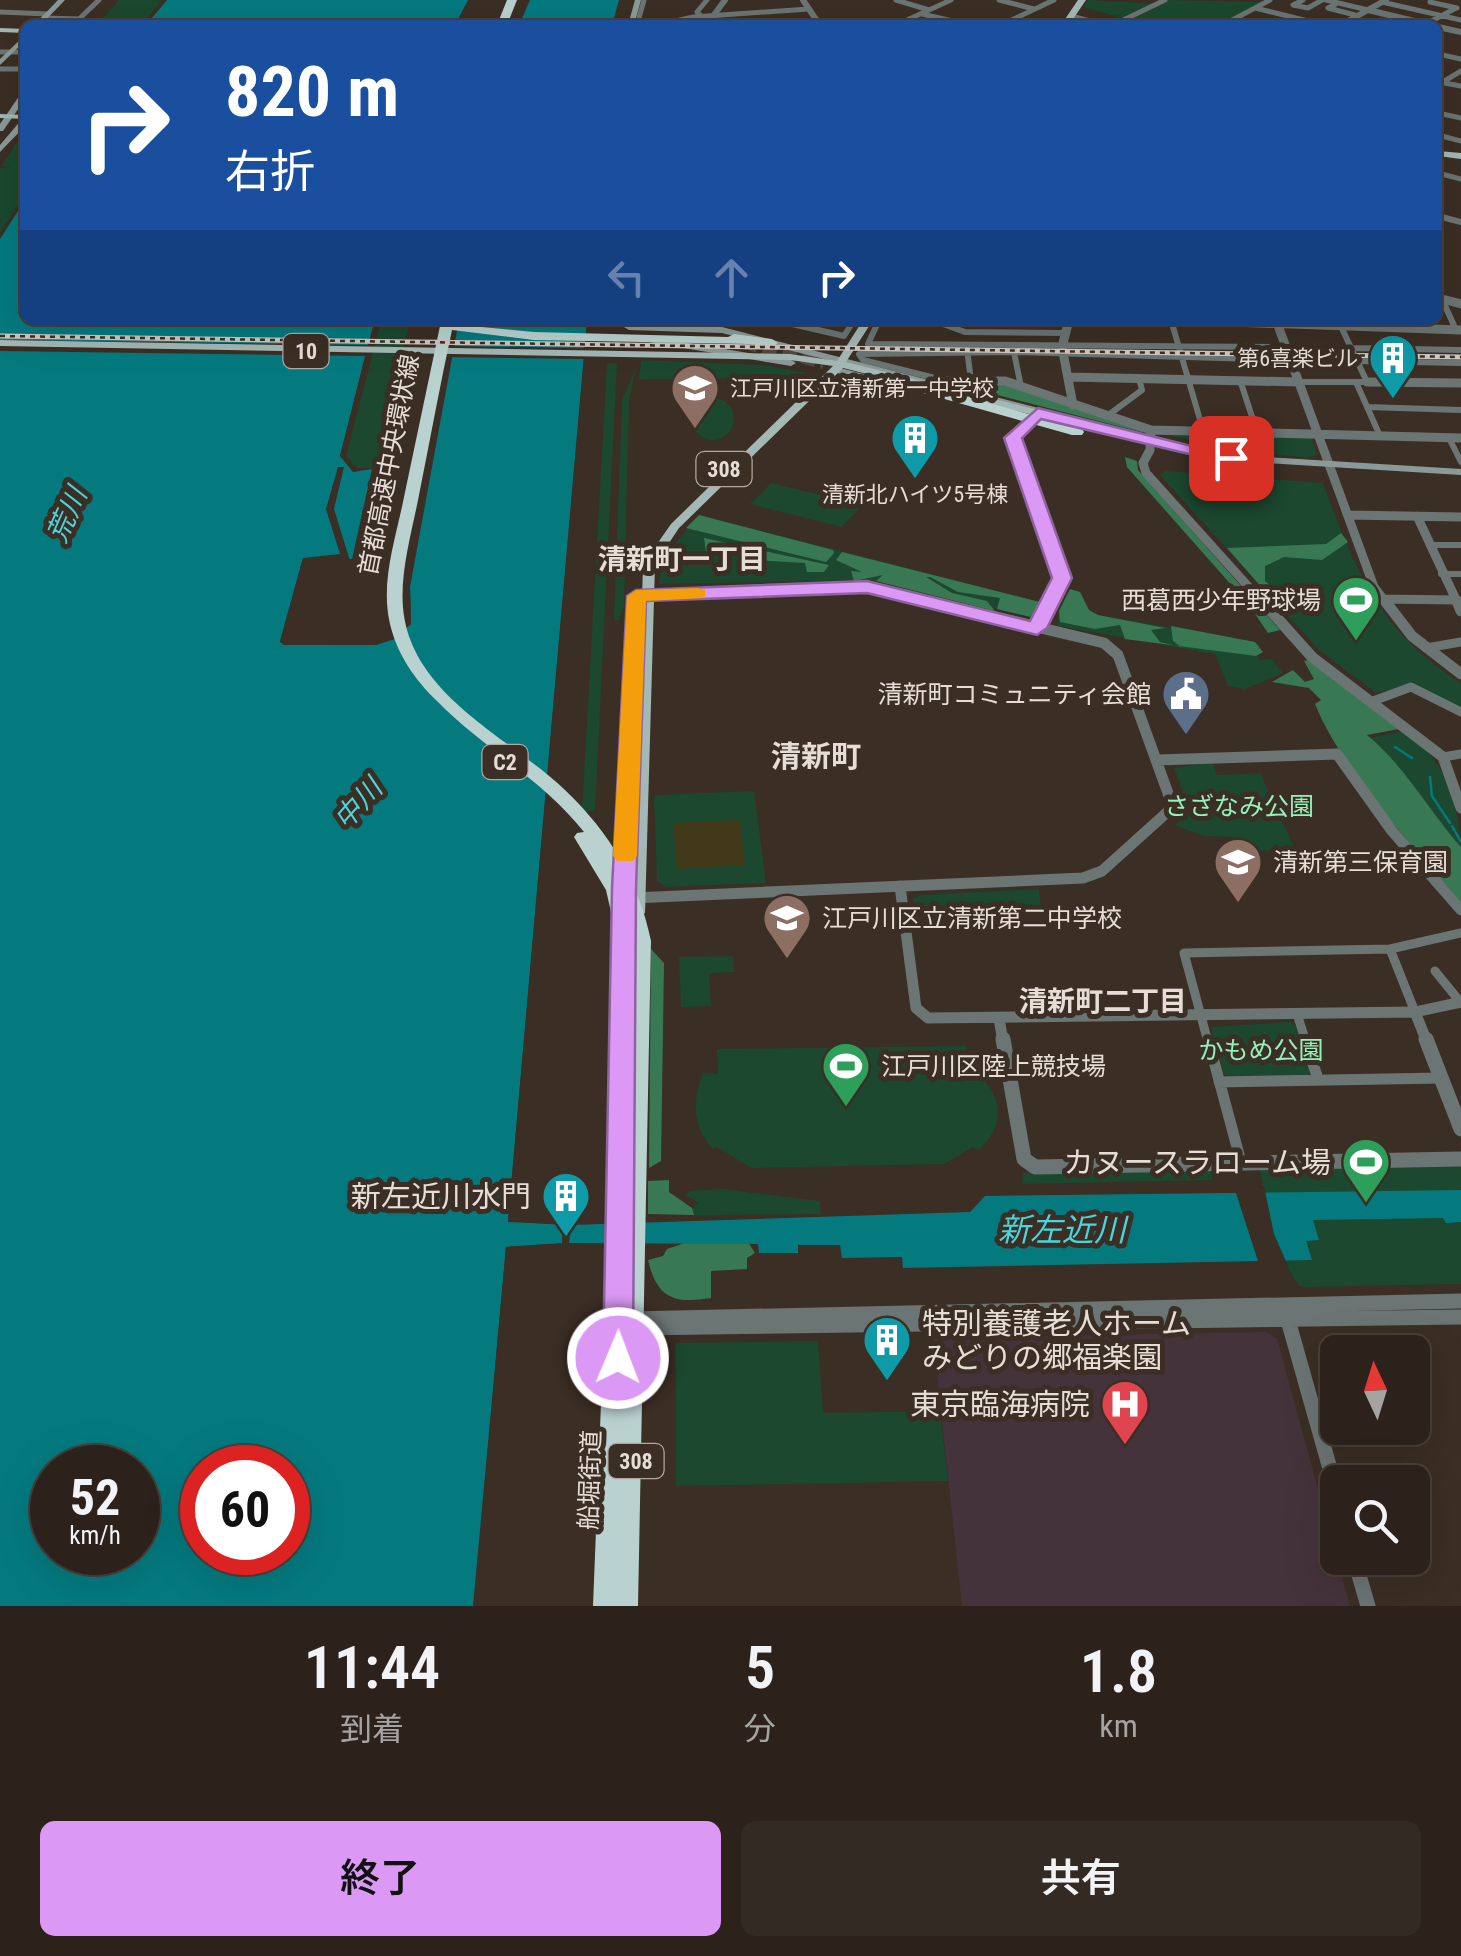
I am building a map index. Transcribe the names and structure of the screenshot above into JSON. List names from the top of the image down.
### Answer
{
  "streets": {
    "highway": ["首都高速中央環状線", "C2"],
    "main road": ["10", "308", "船堀街道"]
  },
  "crossings": [
    ["10", "船堀街道"],
    ["首都高速中央環状線", "船堀街道"]
  ],
  "districts": ["清新町一丁目", "清新町", "清新町二丁目"],
  "water": ["荒川", "中川", "新左近川"],
  "parks": ["さざなみ公園", "かもめ公園"],
  "places": {
    "building": [
      "第6喜楽ビル",
      "清新北ハイツ5号棟",
      "新左近川水門",
      "特別養護老人ホーム みどりの郷福楽園"
    ],
    "school or university": ["江戸川区立清新第一中学校", "清新第三保育園", "江戸川区立清新第二中学校"],
    "sports": ["西葛西少年野球場", "江戸川区陸上競技場", "カヌースラローム場"],
    "public building": ["清新町コミュニティ会館"],
    "hospital": ["東京臨海病院"]
  },
  "north": "top",
  "page": {
    "turn": ["820 m", "右折"],
    "speed": "52 km/h",
    "limit": "60",
    "eta": [
      "11:44",
      "到着",
      "5",
      "分",
      "1.8",
      "km"
    ],
    "buttons": ["終了", "共有"]
  }
}
